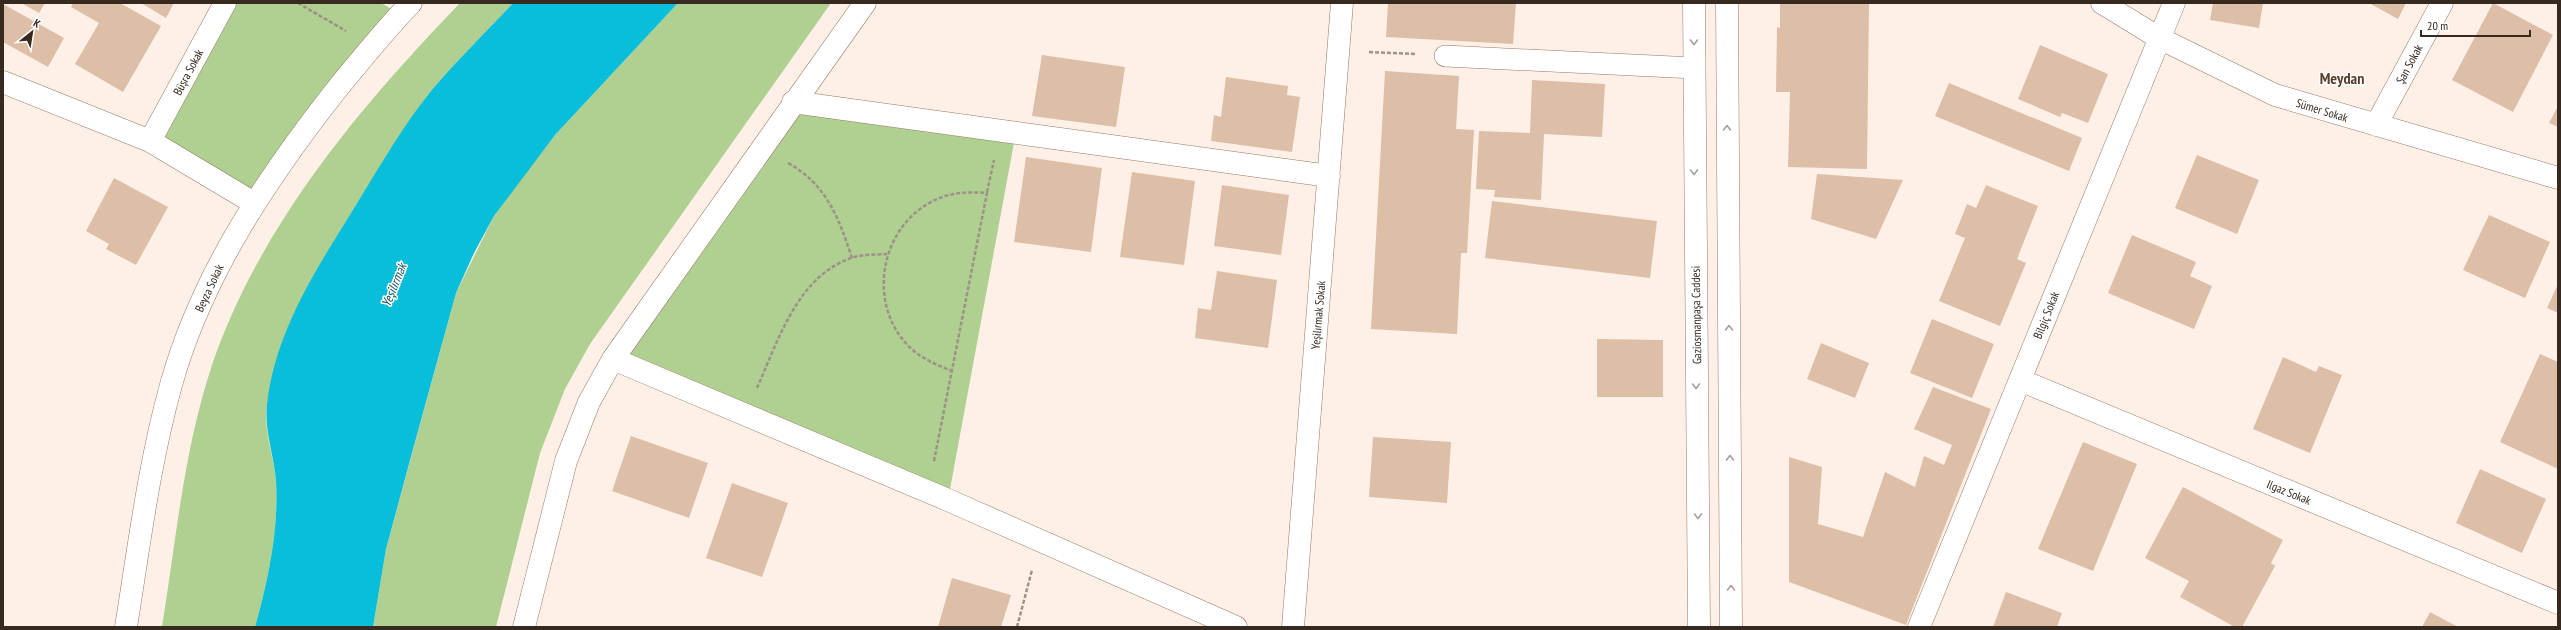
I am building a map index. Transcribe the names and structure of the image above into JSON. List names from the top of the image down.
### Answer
{
  "streets": {
    "street": [
      "Şan Sokak",
      "Büşra Sokak",
      "Sümer Sokak",
      "Beyza Sokak",
      "Yeşilırmak Sokak",
      "Gaziosmanpaşa Caddesi",
      "Bilgiç Sokak",
      "Ilgaz Sokak"
    ]
  },
  "crossings": [
    ["Şan Sokak", "Sümer Sokak"],
    ["Sümer Sokak", "Bilgiç Sokak"],
    ["Bilgiç Sokak", "Ilgaz Sokak"]
  ],
  "districts": ["Meydan"],
  "water": ["Yeşilırmak"],
  "scale_bar": "20 m",
  "north": "top right"
}
